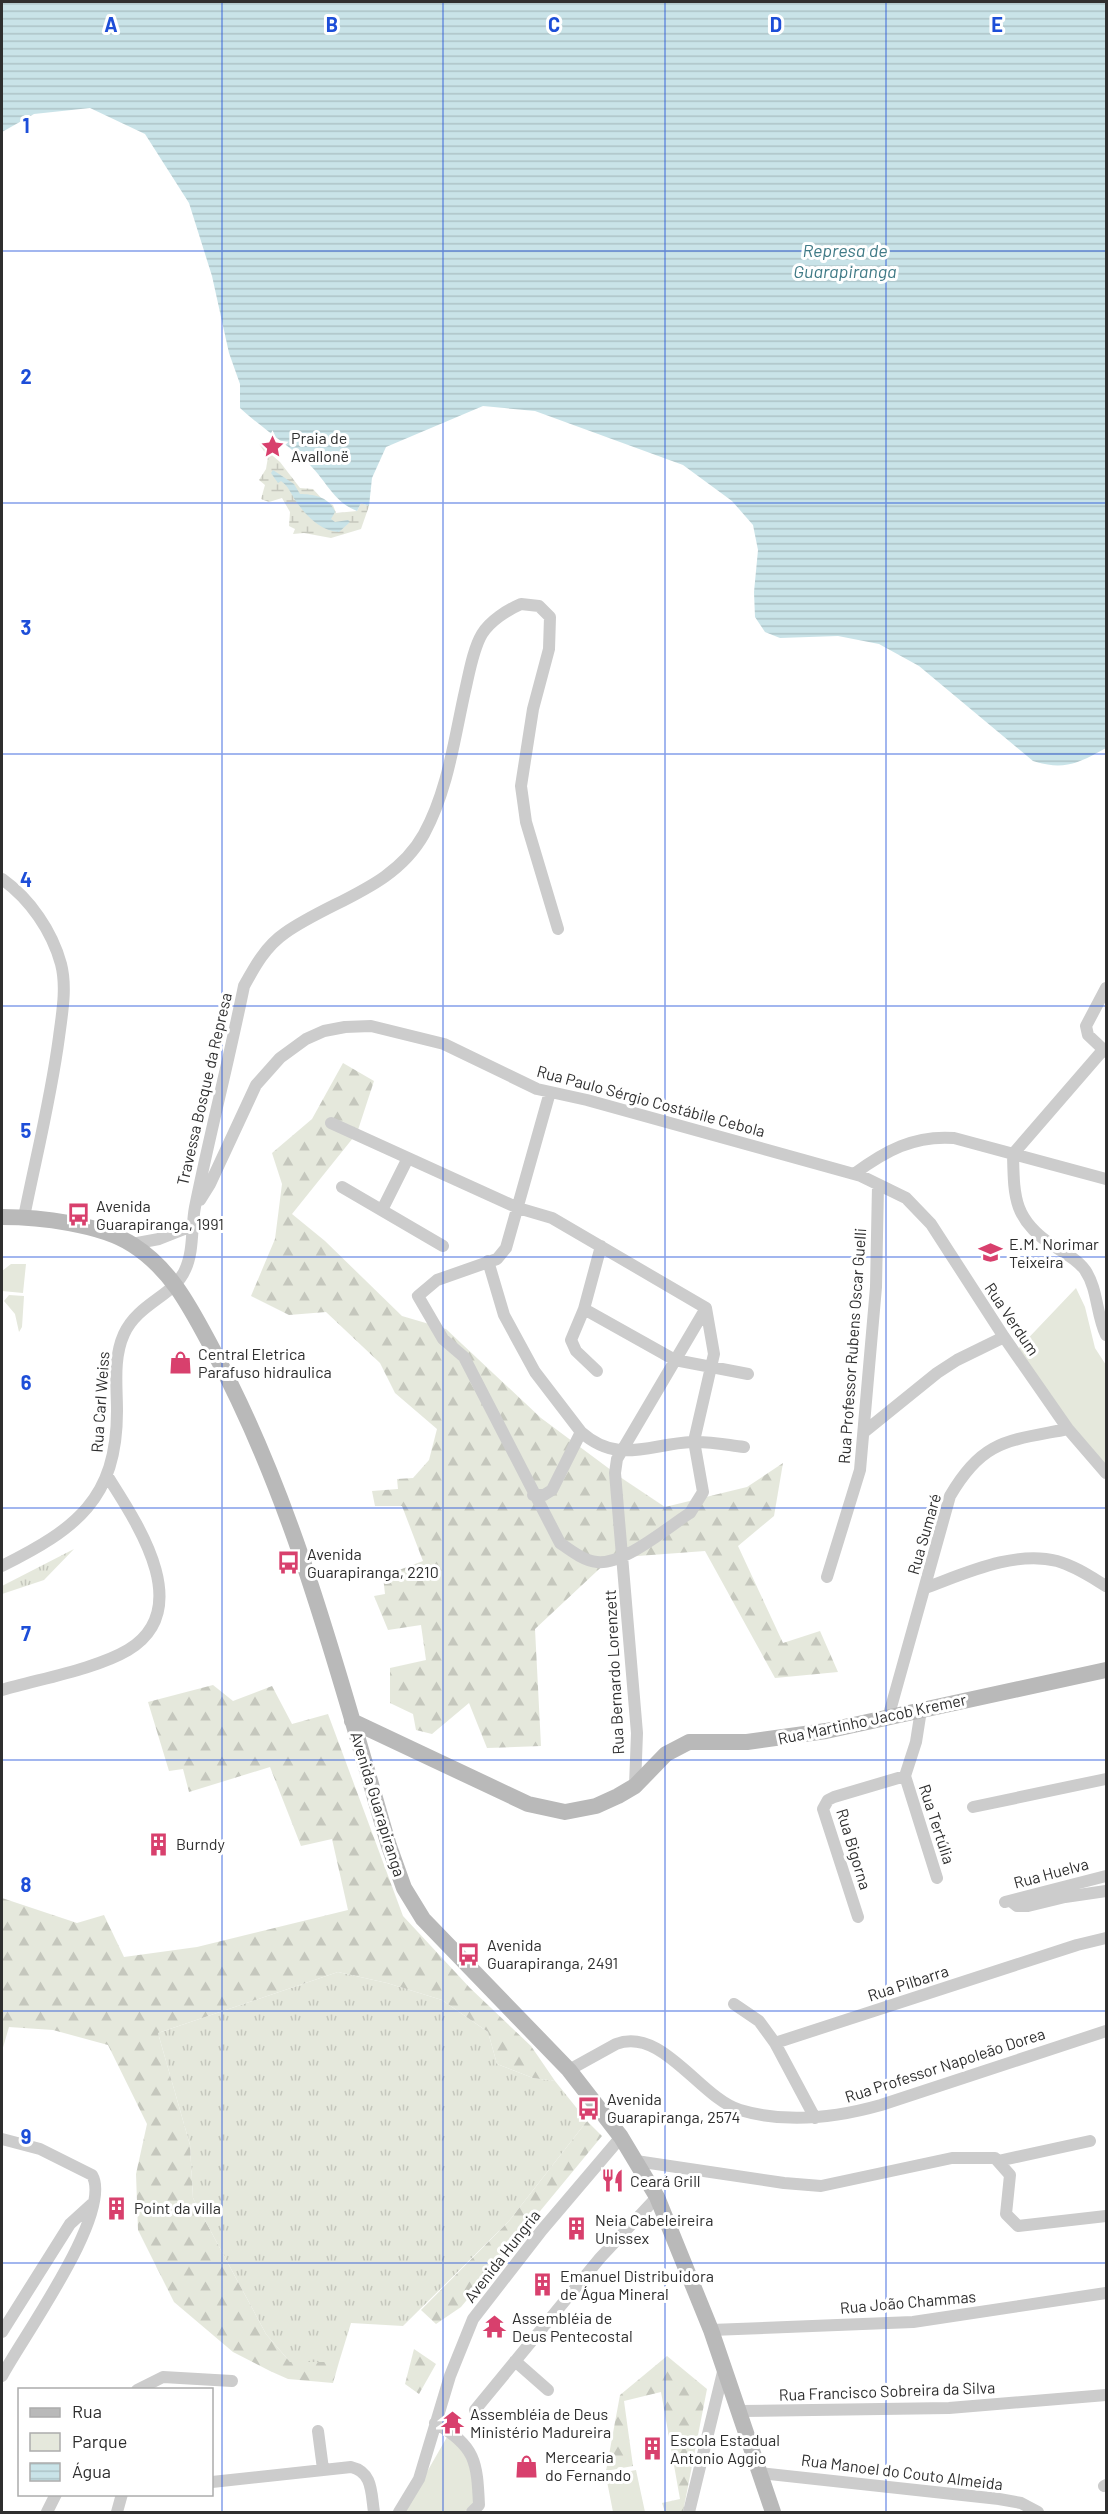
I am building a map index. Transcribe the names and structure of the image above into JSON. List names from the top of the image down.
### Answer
{
  "streets": {
    "main road": ["Rua Martinho Jacob Kremer", "Avenida Guarapiranga"],
    "street": [
      "Travessa Bosque da Represa",
      "Rua Paulo Sérgio Costábile Cebola",
      "Rua Verdum",
      "Rua Professor Rubens Oscar Guelli",
      "Rua Carl Weiss",
      "Rua Sumaré",
      "Rua Bernardo Lorenzett",
      "Rua Tertúlia",
      "Rua Bigorna",
      "Rua Huelva",
      "Rua Pilbarra",
      "Rua Professor Napoleão Dorea",
      "Avenida Hungria",
      "Rua João Chammas",
      "Rua Francisco Sobreira da Silva",
      "Rua Manoel do Couto Almeida"
    ]
  },
  "crossings": [
    ["Travessa Bosque da Represa", "Rua Paulo Sérgio Costábile Cebola"],
    ["Travessa Bosque da Represa", "Rua Carl Weiss"],
    ["Travessa Bosque da Represa", "Avenida Guarapiranga"],
    ["Rua Paulo Sérgio Costábile Cebola", "Rua Verdum"],
    ["Rua Verdum", "Rua Professor Rubens Oscar Guelli"],
    ["Rua Verdum", "Rua Sumaré"],
    ["Rua Carl Weiss", "Avenida Guarapiranga"],
    ["Rua Sumaré", "Rua Martinho Jacob Kremer"],
    ["Rua Bernardo Lorenzett", "Rua Martinho Jacob Kremer"],
    ["Rua Martinho Jacob Kremer", "Avenida Guarapiranga"],
    ["Rua Martinho Jacob Kremer", "Rua Tertúlia"],
    ["Avenida Guarapiranga", "Rua Professor Napoleão Dorea"],
    ["Avenida Guarapiranga", "Avenida Hungria"],
    ["Avenida Guarapiranga", "Rua João Chammas"],
    ["Avenida Guarapiranga", "Rua Francisco Sobreira da Silva"],
    ["Avenida Guarapiranga", "Rua Manoel do Couto Almeida"],
    ["Rua Tertúlia", "Rua Bigorna"]
  ],
  "water": ["Represa de Guarapiranga"],
  "places": {
    "place": ["Praia de Avallonë"],
    "bus stop": [
      "Avenida Guarapiranga, 1991",
      "Avenida Guarapiranga, 2210",
      "Avenida Guarapiranga, 2491",
      "Avenida Guarapiranga, 2574"
    ],
    "school or university": ["E.M. Norimar Teixeira"],
    "shop": ["Central Eletrica Parafuso hidraulica", "Mercearia do Fernando"],
    "building": [
      "Burndy",
      "Point da villa",
      "Neia Cabeleireira Unissex",
      "Emanuel Distribuidora de Água Mineral",
      "Escola Estadual Antonio Aggio"
    ],
    "restaurant": ["Ceará Grill"],
    "temple": ["Assembléia de Deus Pentecostal", "Assembléia de Deus Ministério Madureira"]
  },
  "legend": ["Rua", "Parque", "Água"],
  "grid": {
    "columns": [
      "A",
      "B",
      "C",
      "D",
      "E"
    ],
    "rows": [
      "1",
      "2",
      "3",
      "4",
      "5",
      "6",
      "7",
      "8",
      "9"
    ]
  }
}
